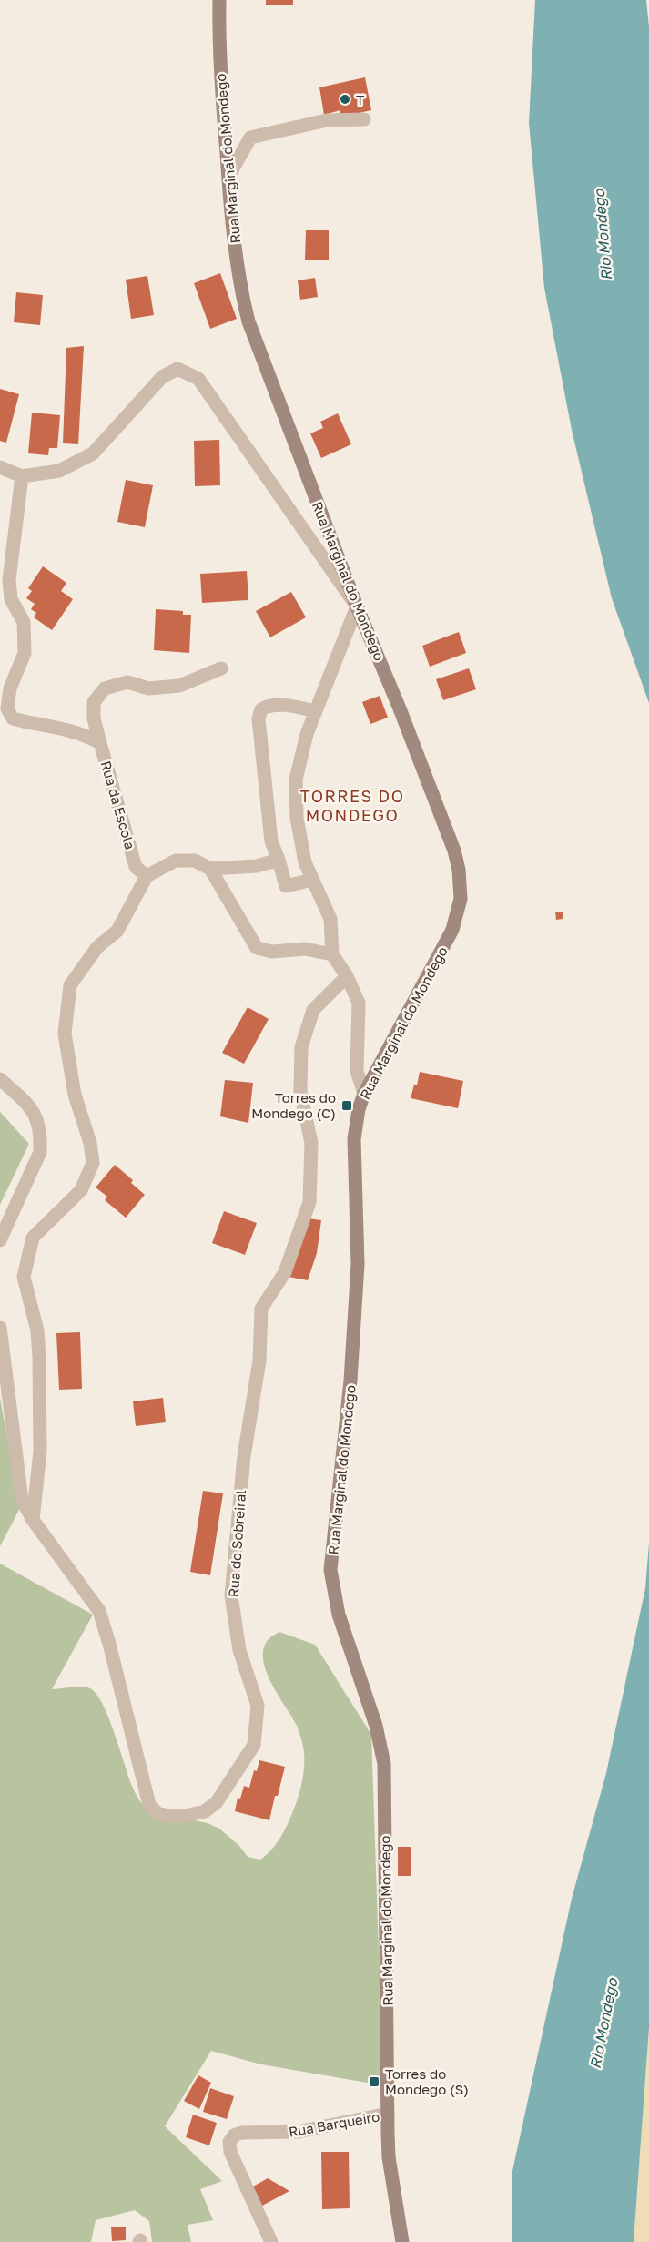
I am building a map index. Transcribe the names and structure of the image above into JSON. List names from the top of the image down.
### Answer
{
  "streets": {
    "main road": ["Rua Marginal do Mondego"],
    "street": ["Rua da Escola", "Rua do Sobreiral", "Rua Barqueiro"]
  },
  "crossings": [
    ["Rua Marginal do Mondego", "Rua Barqueiro"]
  ],
  "districts": ["TORRES DO MONDEGO"],
  "water": ["Rio Mondego"],
  "places": {
    "other": ["T"],
    "transit": ["Torres do Mondego (C)", "Torres do Mondego (S)"]
  }
}
